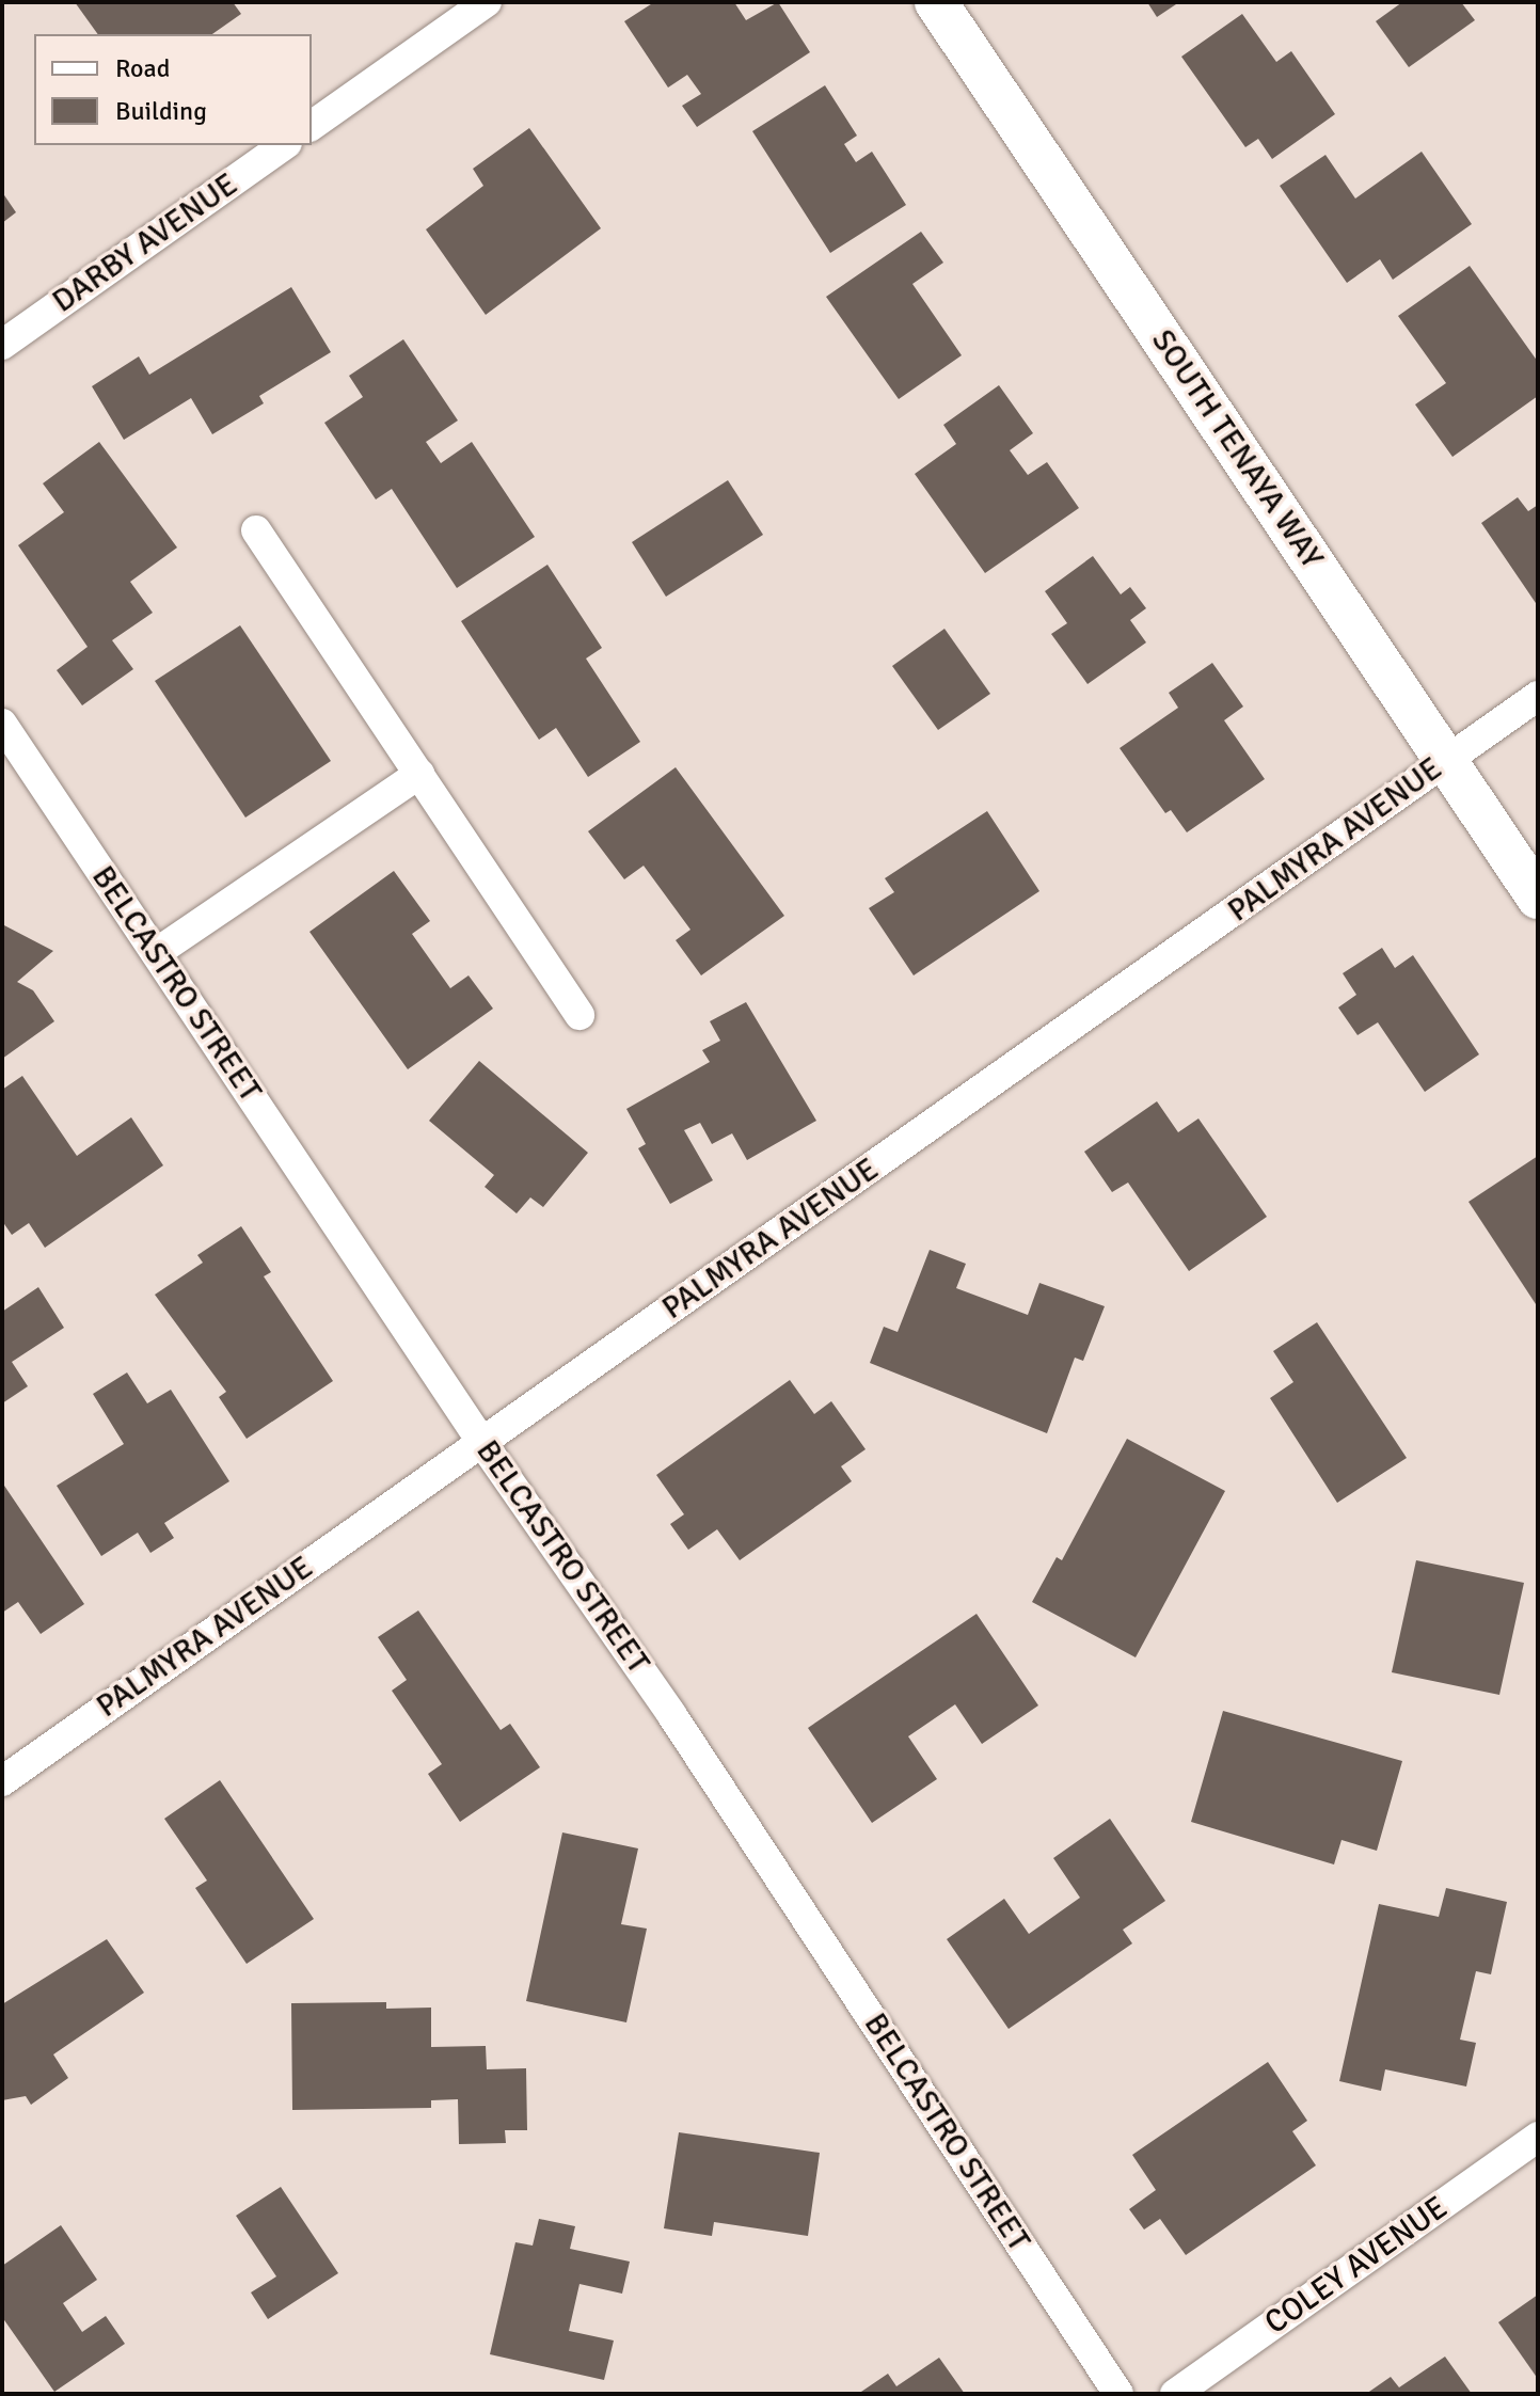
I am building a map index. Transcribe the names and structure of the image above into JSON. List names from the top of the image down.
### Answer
{
  "streets": {
    "street": [
      "DARBY AVENUE",
      "SOUTH TENAYA WAY",
      "PALMYRA AVENUE",
      "BELCASTRO STREET",
      "COLEY AVENUE"
    ]
  },
  "crossings": [
    ["SOUTH TENAYA WAY", "PALMYRA AVENUE"],
    ["PALMYRA AVENUE", "BELCASTRO STREET"]
  ],
  "legend": ["Road", "Building"]
}
